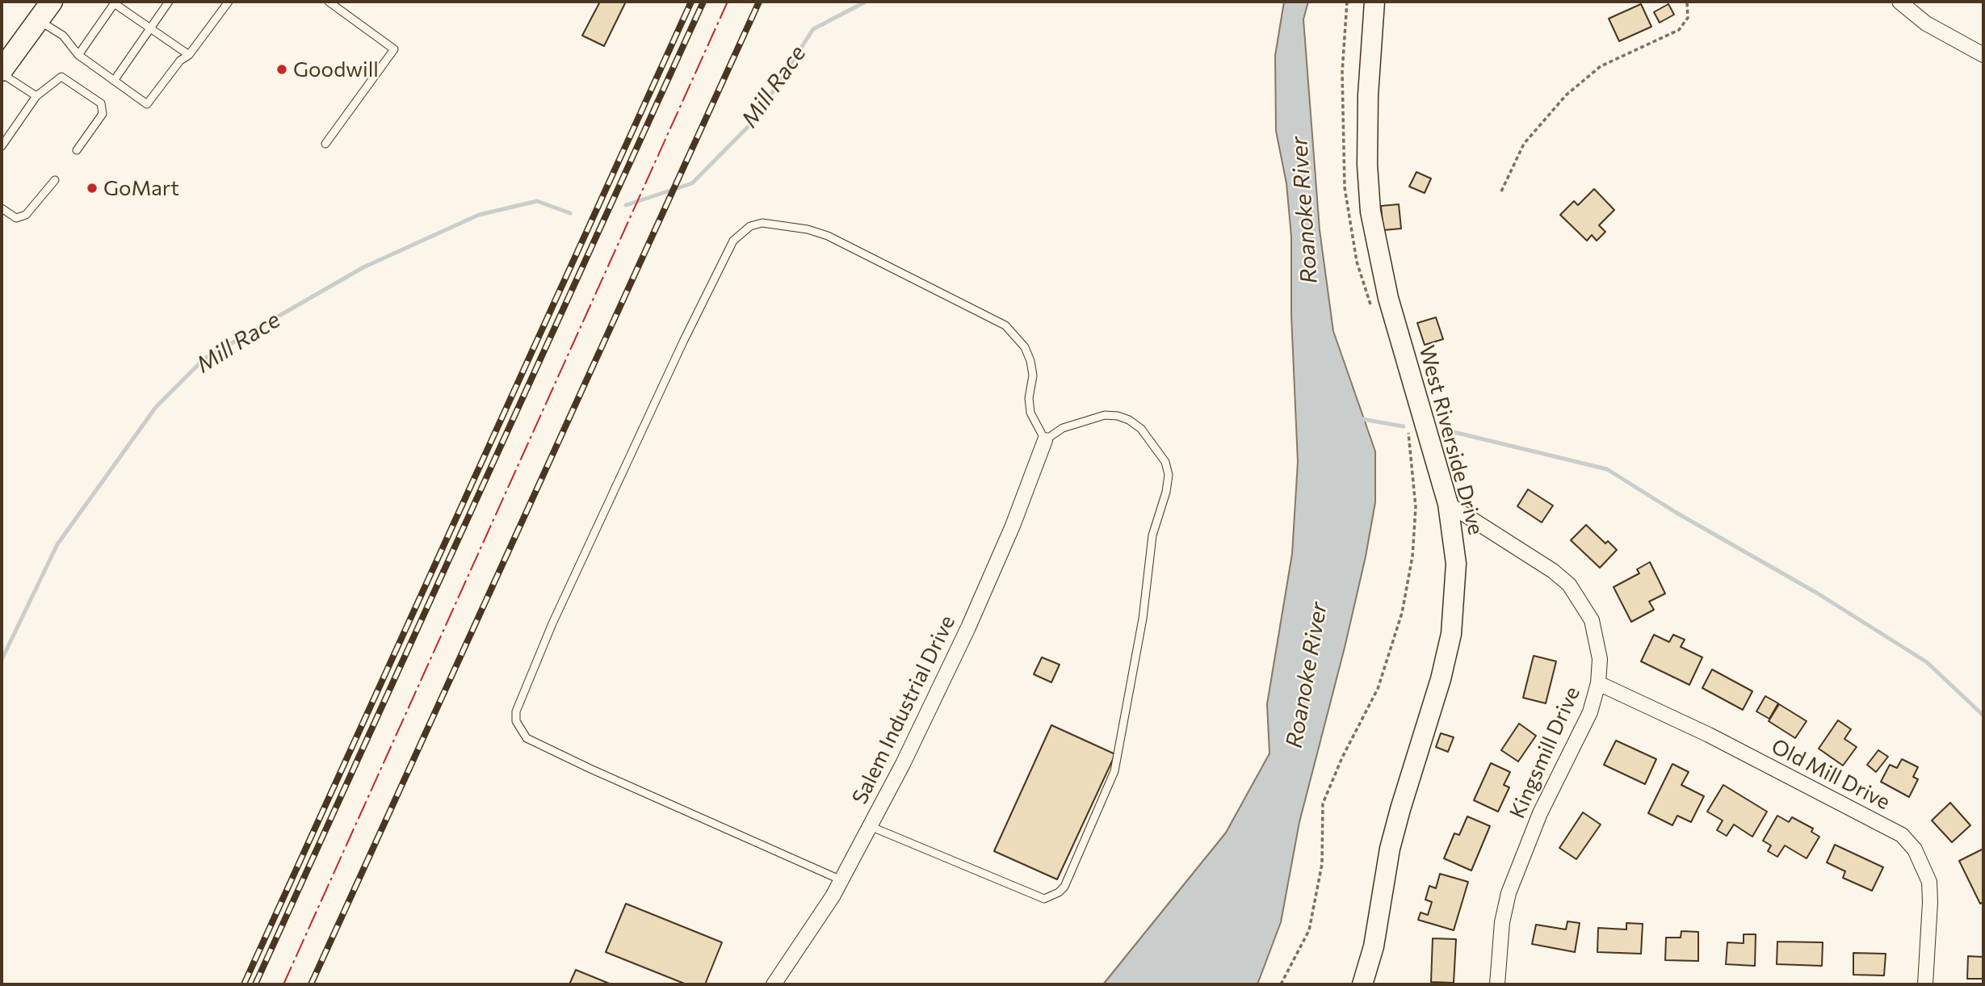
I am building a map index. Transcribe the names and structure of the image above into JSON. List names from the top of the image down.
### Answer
{
  "streets": {
    "street": [
      "West Riverside Drive",
      "Salem Industrial Drive",
      "Kingsmill Drive",
      "Old Mill Drive"
    ]
  },
  "crossings": [
    ["West Riverside Drive", "Kingsmill Drive"],
    ["Kingsmill Drive", "Old Mill Drive"]
  ],
  "water": ["Mill Race", "Roanoke River"],
  "places": ["Goodwill", "GoMart"]
}
